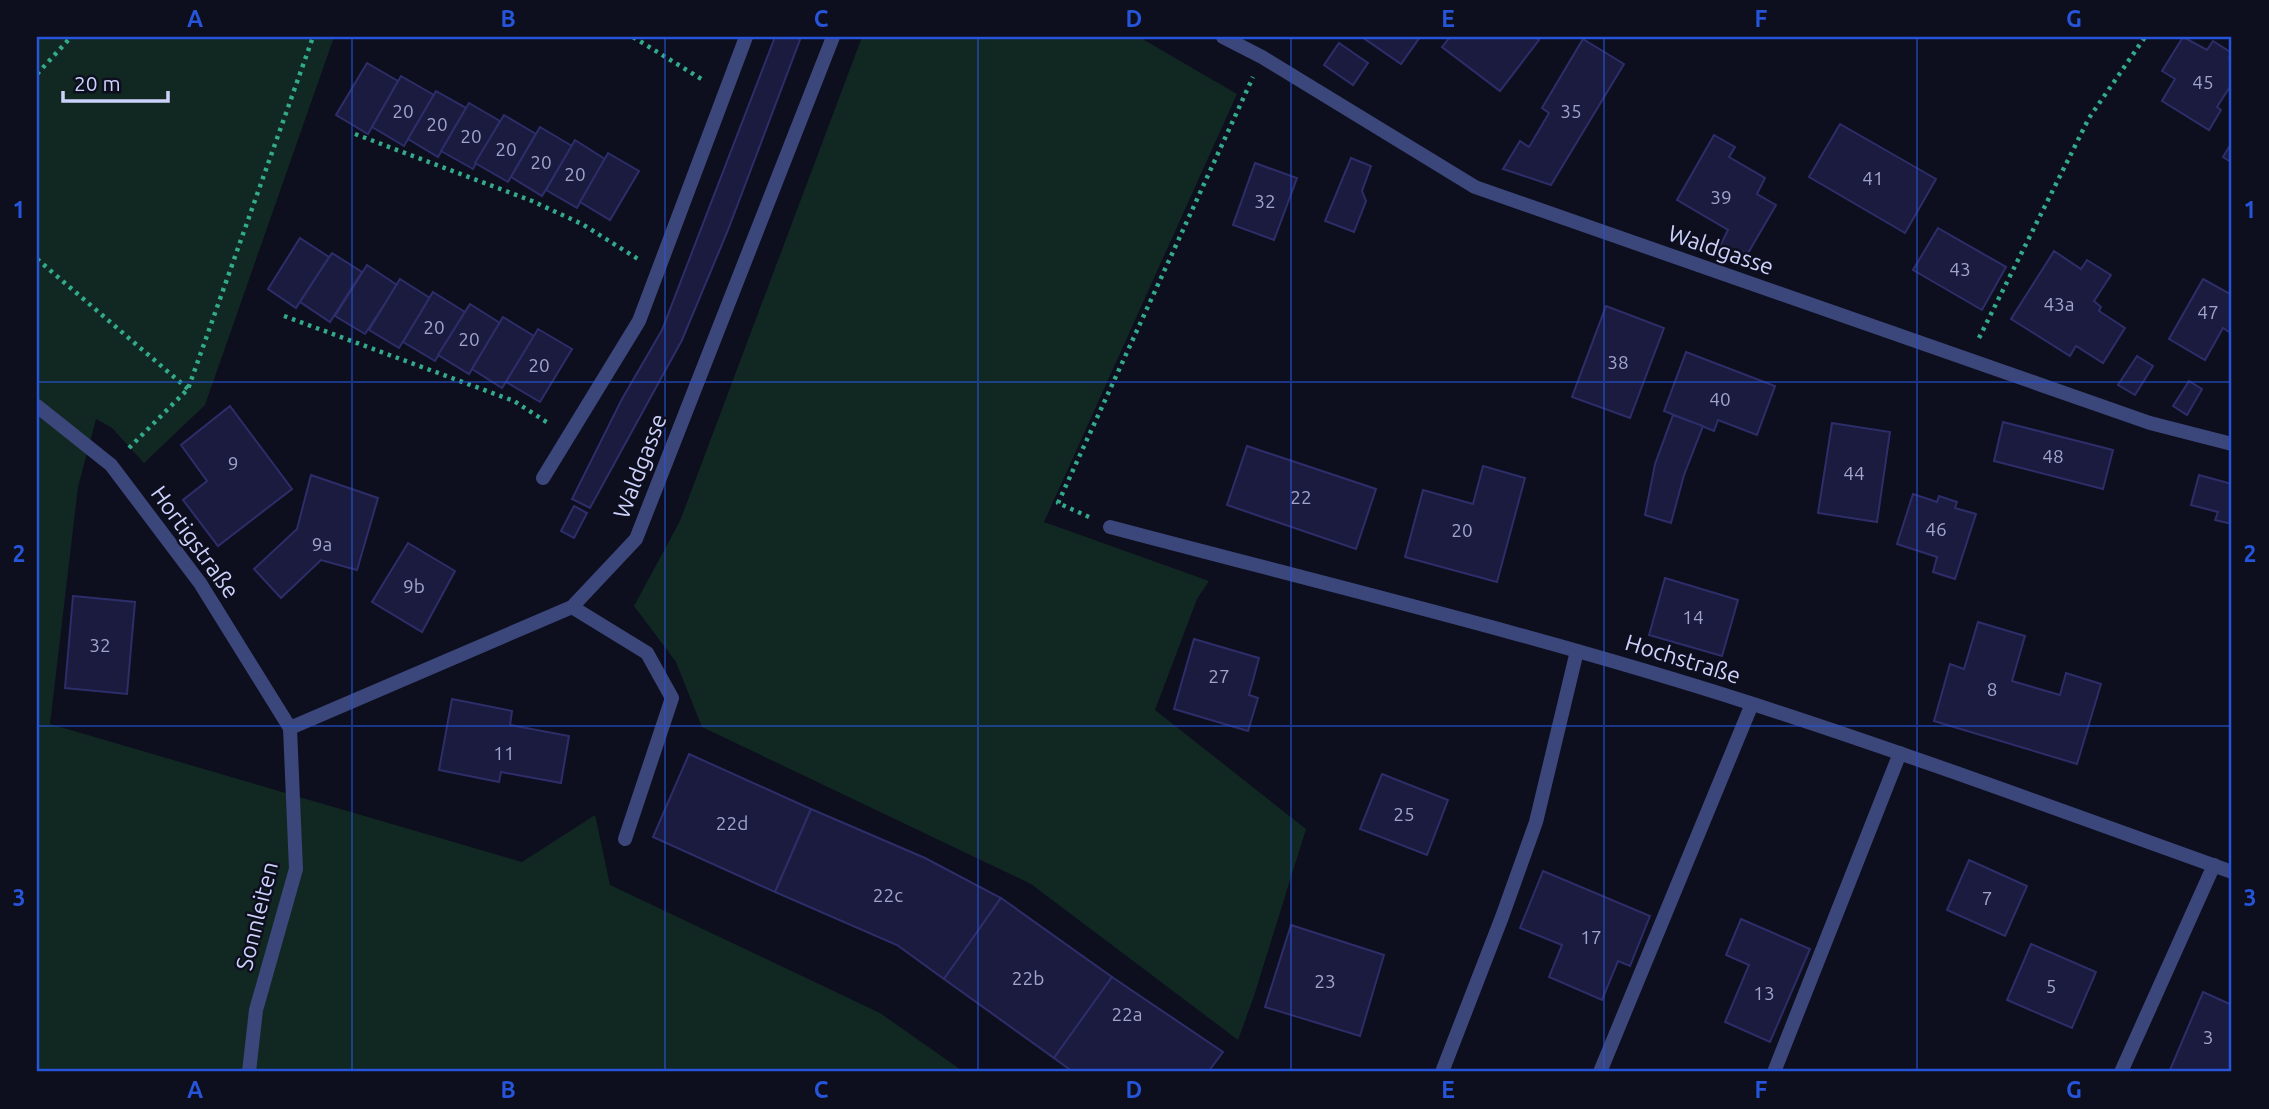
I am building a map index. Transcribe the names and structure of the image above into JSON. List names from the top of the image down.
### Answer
{
  "streets": {
    "street": [
      "Waldgasse",
      "Hortigstraße",
      "Hochstraße",
      "Sonnleiten"
    ]
  },
  "crossings": [
    ["Waldgasse", "Hortigstraße"],
    ["Waldgasse", "Sonnleiten"],
    ["Hortigstraße", "Sonnleiten"]
  ],
  "house_numbers": [
    "45",
    "20",
    "35",
    "20",
    "20",
    "20",
    "20",
    "20",
    "41",
    "39",
    "32",
    "43",
    "43a",
    "47",
    "20",
    "20",
    "38",
    "20",
    "40",
    "48",
    "9",
    "44",
    "22",
    "46",
    "20",
    "9a",
    "9b",
    "14",
    "32",
    "27",
    "8",
    "11",
    "25",
    "22d",
    "22c",
    "7",
    "17",
    "22b",
    "23",
    "5",
    "13",
    "22a",
    "3"
  ],
  "scale_bar": "20 m",
  "grid": {
    "columns": [
      "A",
      "B",
      "C",
      "D",
      "E",
      "F",
      "G"
    ],
    "rows": ["1", "2", "3"]
  }
}
